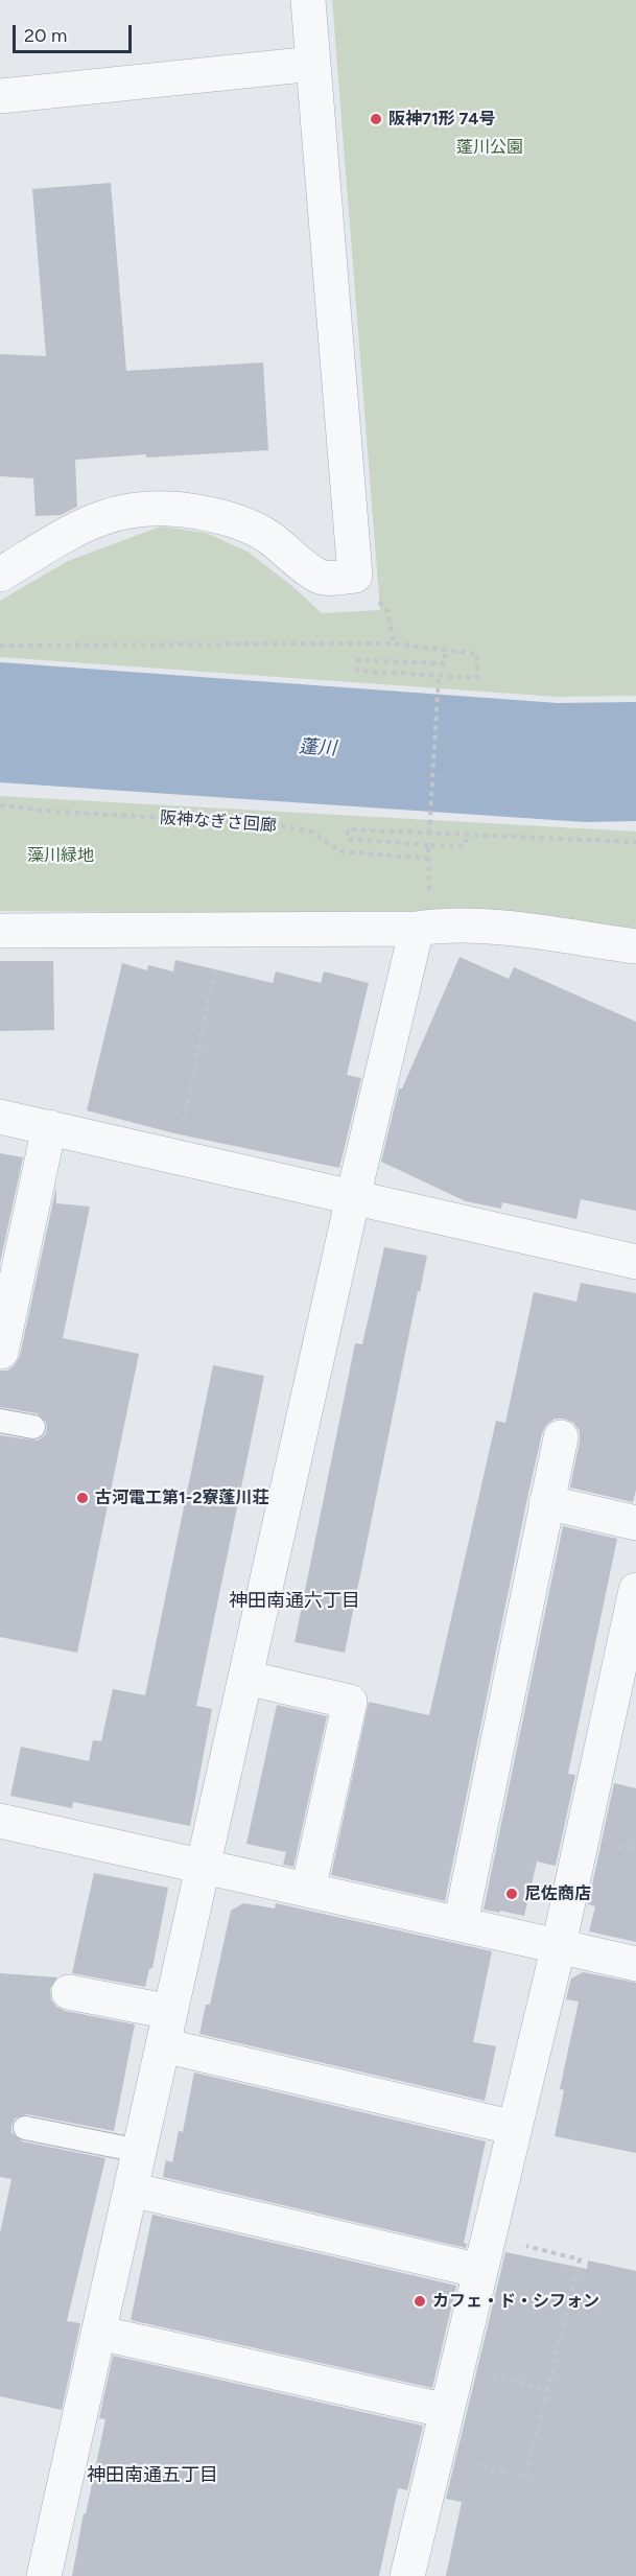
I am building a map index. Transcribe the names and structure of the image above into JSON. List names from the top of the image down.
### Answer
{
  "streets": {
    "path": ["阪神なぎさ回廊"]
  },
  "districts": ["神田南通六丁目", "神田南通五丁目"],
  "water": ["蓬川"],
  "parks": ["蓬川公園", "藻川緑地"],
  "places": [
    "阪神71形 74号",
    "古河電工第1-2寮蓬川荘",
    "尼佐商店",
    "カフェ・ド・シフォン"
  ],
  "scale_bar": "20 m"
}
